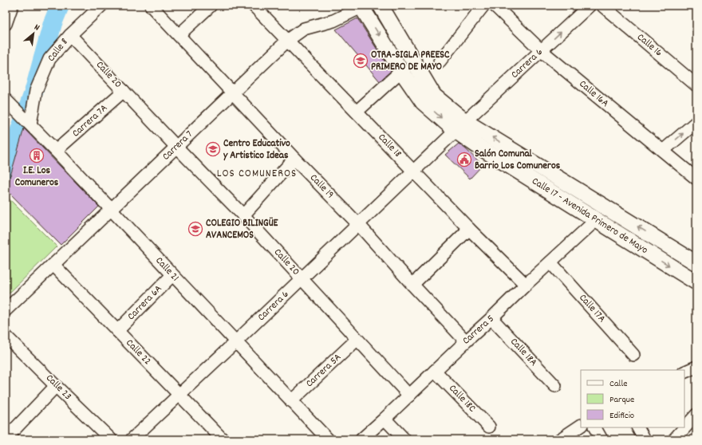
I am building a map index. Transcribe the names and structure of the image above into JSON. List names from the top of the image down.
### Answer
{
  "streets": {
    "main road": ["Calle 17 - Avenida Primero de Mayo"],
    "street": [
      "Calle 16",
      "Calle 8",
      "Carrera 6",
      "Calle 20",
      "Calle 16A",
      "Carrera 7A",
      "Carrera 7",
      "Calle 18",
      "Calle 19",
      "Calle 21",
      "Carrera 6A",
      "Calle 17A",
      "Carrera 5",
      "Calle 22",
      "Calle 18A",
      "Carrera 5A",
      "Calle 23",
      "Calle 18C"
    ]
  },
  "crossings": [
    ["Calle 8", "Calle 20"],
    ["Calle 8", "Calle 21"],
    ["Carrera 6", "Calle 20"],
    ["Carrera 6", "Calle 16A"],
    ["Carrera 6", "Calle 18"],
    ["Carrera 6", "Calle 19"],
    ["Carrera 6", "Calle 17 - Avenida Primero de Mayo"],
    ["Carrera 6", "Calle 21"],
    ["Carrera 6", "Calle 22"],
    ["Calle 20", "Carrera 7A"],
    ["Calle 20", "Carrera 7"],
    ["Calle 20", "Carrera 5"],
    ["Calle 20", "Carrera 5A"],
    ["Carrera 7A", "Calle 21"],
    ["Carrera 7", "Calle 18"],
    ["Carrera 7", "Calle 19"],
    ["Carrera 7", "Calle 17 - Avenida Primero de Mayo"],
    ["Carrera 7", "Calle 21"],
    ["Carrera 7", "Calle 22"],
    ["Calle 18", "Carrera 5"],
    ["Calle 19", "Carrera 5"],
    ["Calle 17 - Avenida Primero de Mayo", "Carrera 5"],
    ["Calle 21", "Carrera 6A"],
    ["Calle 21", "Carrera 5A"],
    ["Carrera 6A", "Calle 22"],
    ["Calle 17A", "Carrera 5"],
    ["Carrera 5", "Calle 18A"],
    ["Carrera 5", "Calle 18C"]
  ],
  "districts": ["LOS COMUNEROS"],
  "places": {
    "school or university": ["OTRA-SIGLA PREESC PRIMERO DE MAYO", "Centro Educativo y Artistico Ideas", "COLEGIO BILINGÜE AVANCEMOS"],
    "building": ["I.E. Los Comuneros"],
    "public building": ["Salón Comunal Barrio Los Comuneros"]
  },
  "legend": ["Calle", "Parque", "Edificio"],
  "north": "top right"
}
